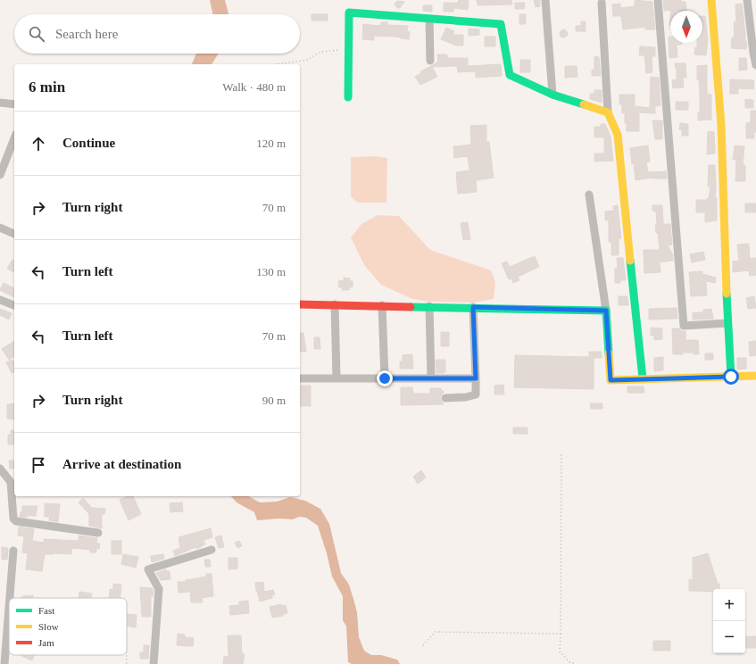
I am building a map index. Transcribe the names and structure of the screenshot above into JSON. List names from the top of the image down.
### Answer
{
  "legend": ["Fast", "Slow", "Jam"],
  "north": "bottom",
  "page": {
    "search": "Search here",
    "heading": ["6 min", "Walk · 480 m"],
    "list": [
      ["Continue", "120 m"],
      ["Turn right", "70 m"],
      ["Turn left", "130 m"],
      ["Turn left", "70 m"],
      ["Turn right", "90 m"],
      "Arrive at destination"
    ],
    "map_buttons": ["+", "−"]
  }
}
